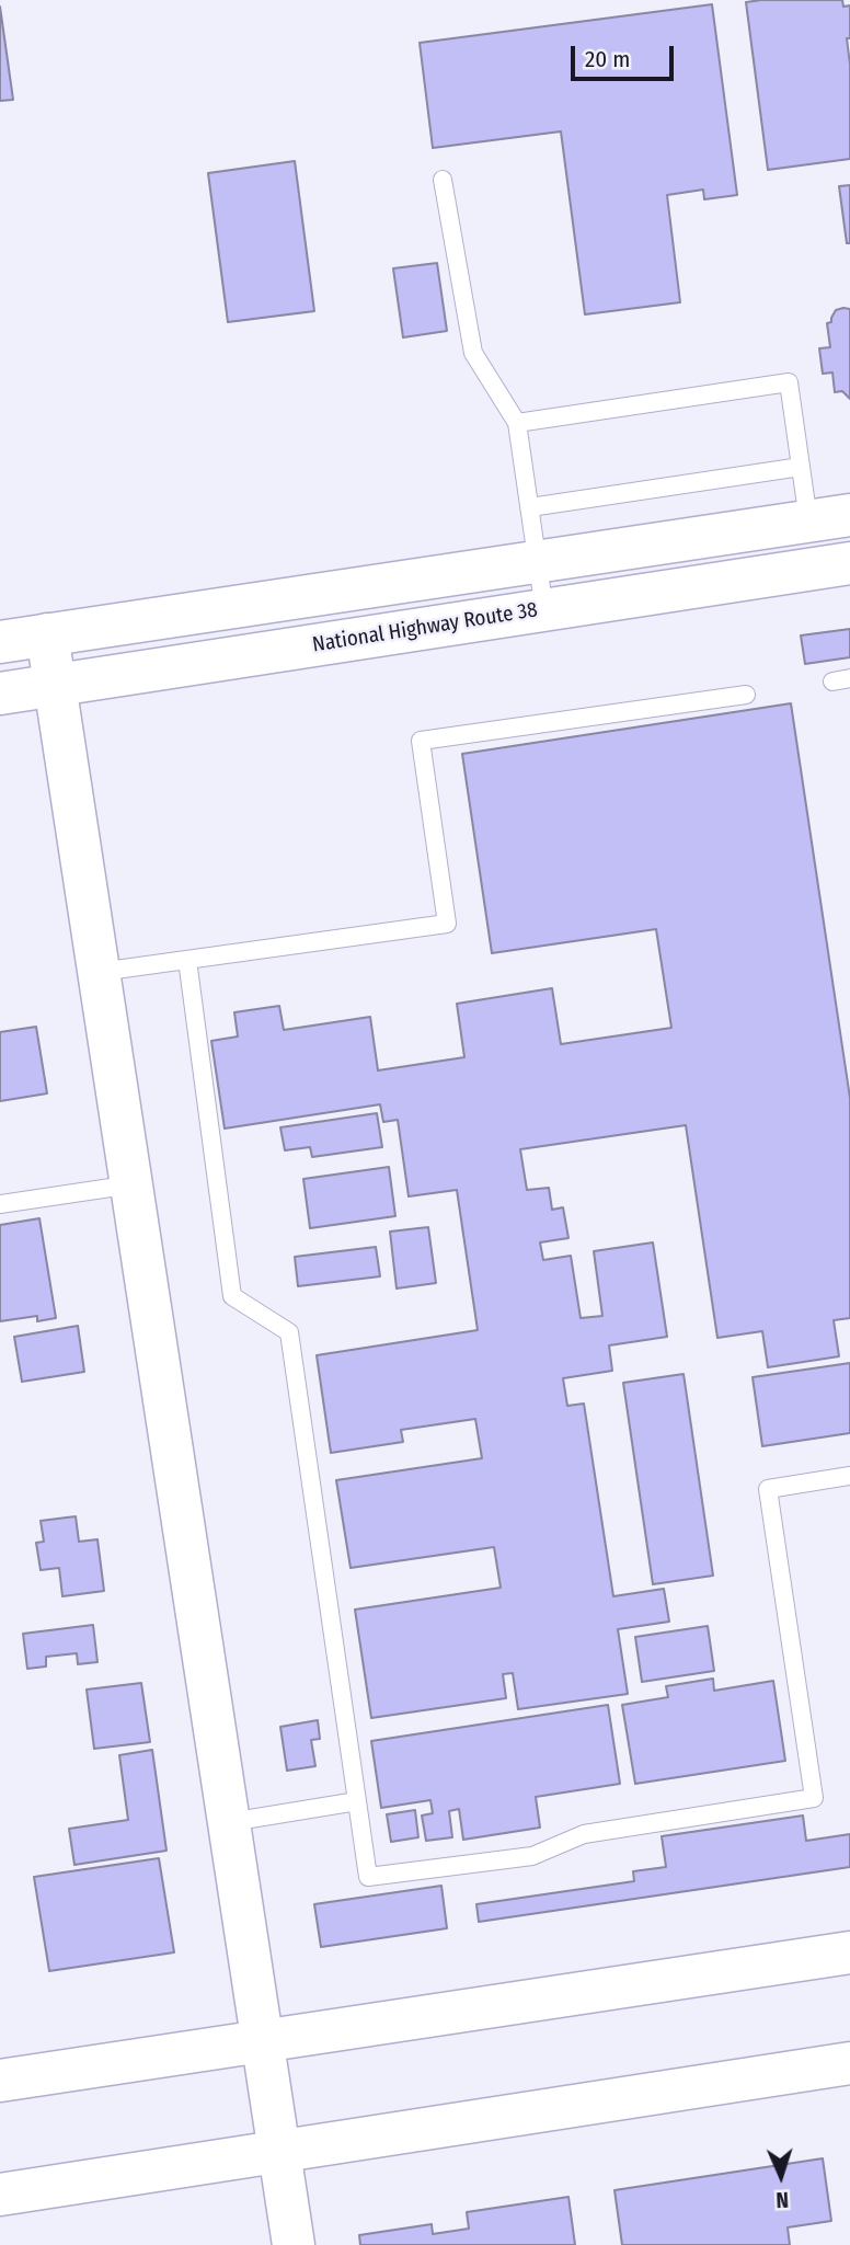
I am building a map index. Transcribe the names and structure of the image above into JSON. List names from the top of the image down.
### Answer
{
  "streets": {
    "main road": ["National Highway Route 38"]
  },
  "scale_bar": "20 m",
  "north": "bottom"
}
